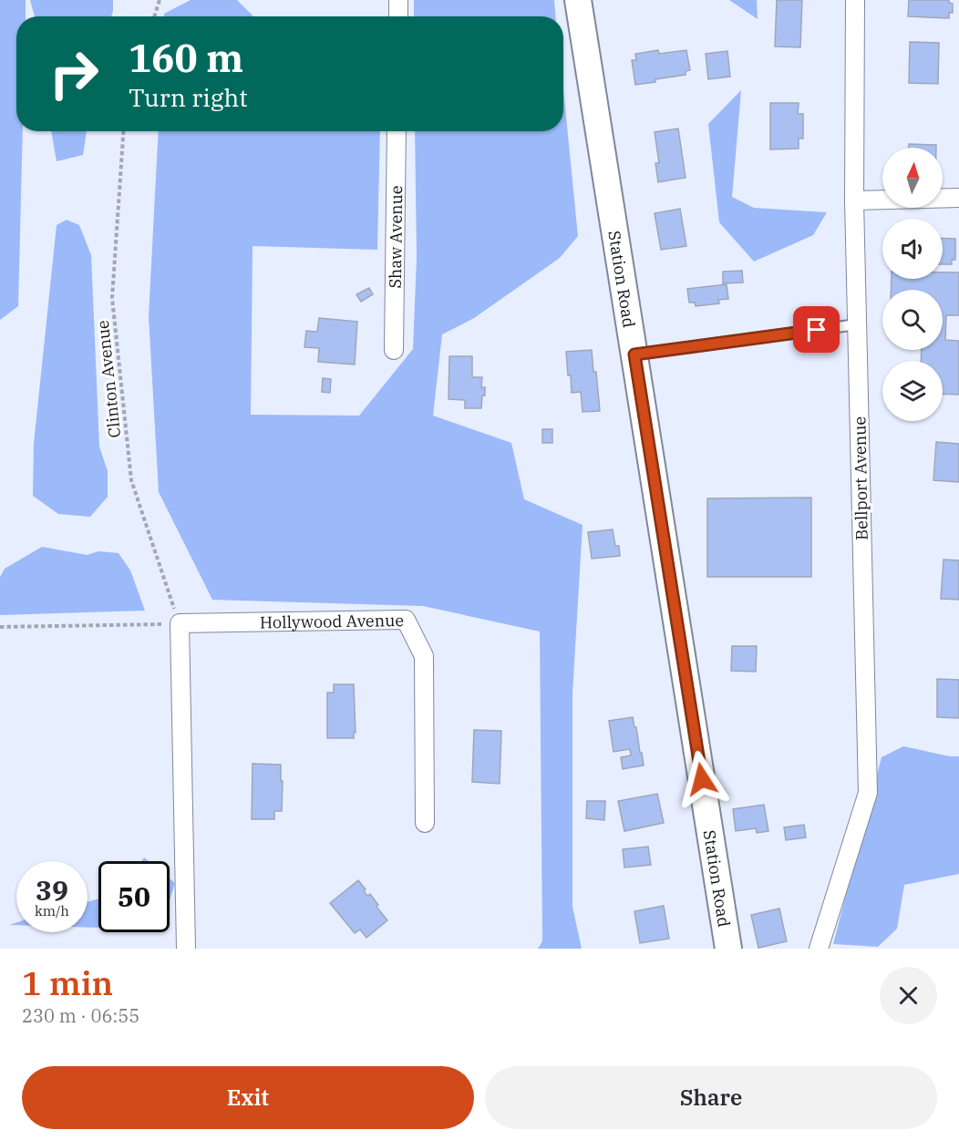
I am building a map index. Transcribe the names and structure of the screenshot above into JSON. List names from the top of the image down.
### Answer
{
  "streets": {
    "main road": ["Station Road"],
    "street": ["Shaw Avenue", "Bellport Avenue", "Hollywood Avenue"],
    "path": ["Clinton Avenue"]
  },
  "crossings": [
    ["Clinton Avenue", "Hollywood Avenue"]
  ],
  "north": "top",
  "page": {
    "turn": ["160 m", "Turn right"],
    "speed": "39 km/h",
    "limit": "50",
    "heading": ["1 min", "230 m · 06:55"],
    "buttons": ["Exit", "Share"]
  }
}
